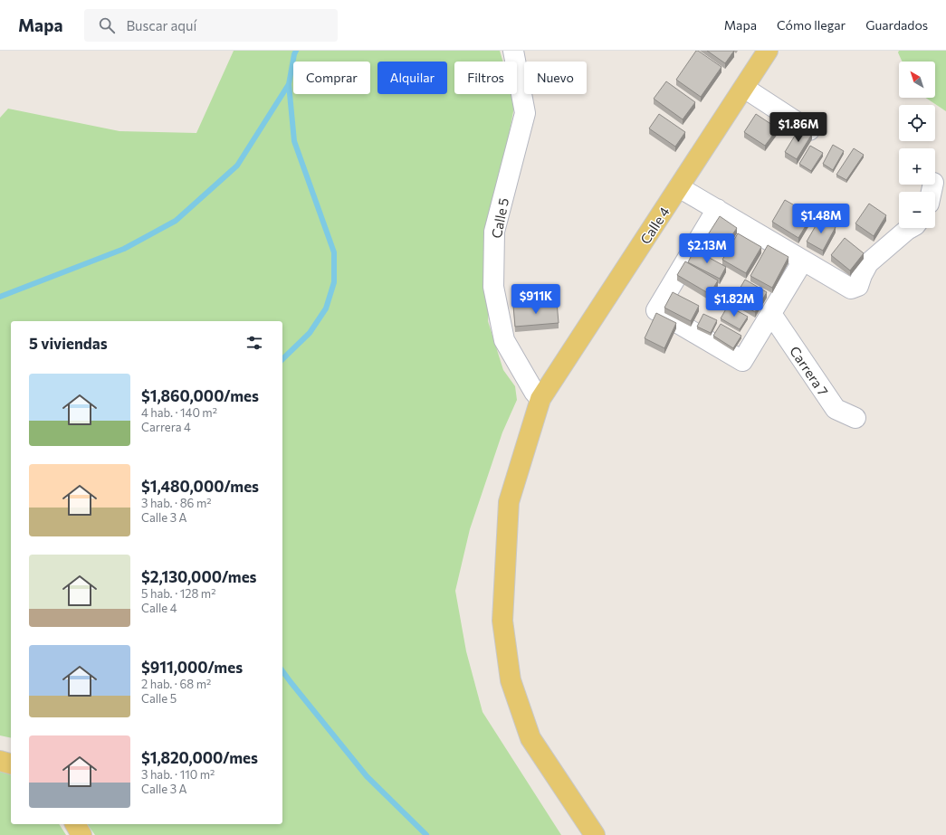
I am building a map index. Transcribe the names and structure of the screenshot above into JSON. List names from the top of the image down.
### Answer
{
  "streets": {
    "main road": ["Calle 4"],
    "street": ["Calle 5", "Carrera 7"]
  },
  "crossings": [
    ["Calle 5", "Calle 4"]
  ],
  "north": "top left",
  "page": {
    "header": "Mapa",
    "search": "Buscar aquí",
    "nav": ["Mapa", "Cómo llegar", "Guardados"],
    "map_buttons": ["+", "−"],
    "chip": [
      "Comprar",
      "Alquilar",
      "Filtros",
      "Nuevo"
    ],
    "price": [
      "$1.86M",
      "$1.48M",
      "$2.13M",
      "$911K",
      "$1.82M"
    ],
    "heading": "5 viviendas",
    "list": [
      {
        "name": "$1,860,000/mes",
        "note": "4 hab. · 140 m² · Carrera 4"
      },
      {
        "name": "$1,480,000/mes",
        "note": "3 hab. · 86 m² · Calle 3 A"
      },
      {
        "name": "$2,130,000/mes",
        "note": "5 hab. · 128 m² · Calle 4"
      },
      {
        "name": "$911,000/mes",
        "note": "2 hab. · 68 m² · Calle 5"
      },
      {
        "name": "$1,820,000/mes",
        "note": "3 hab. · 110 m² · Calle 3 A"
      }
    ]
  }
}
